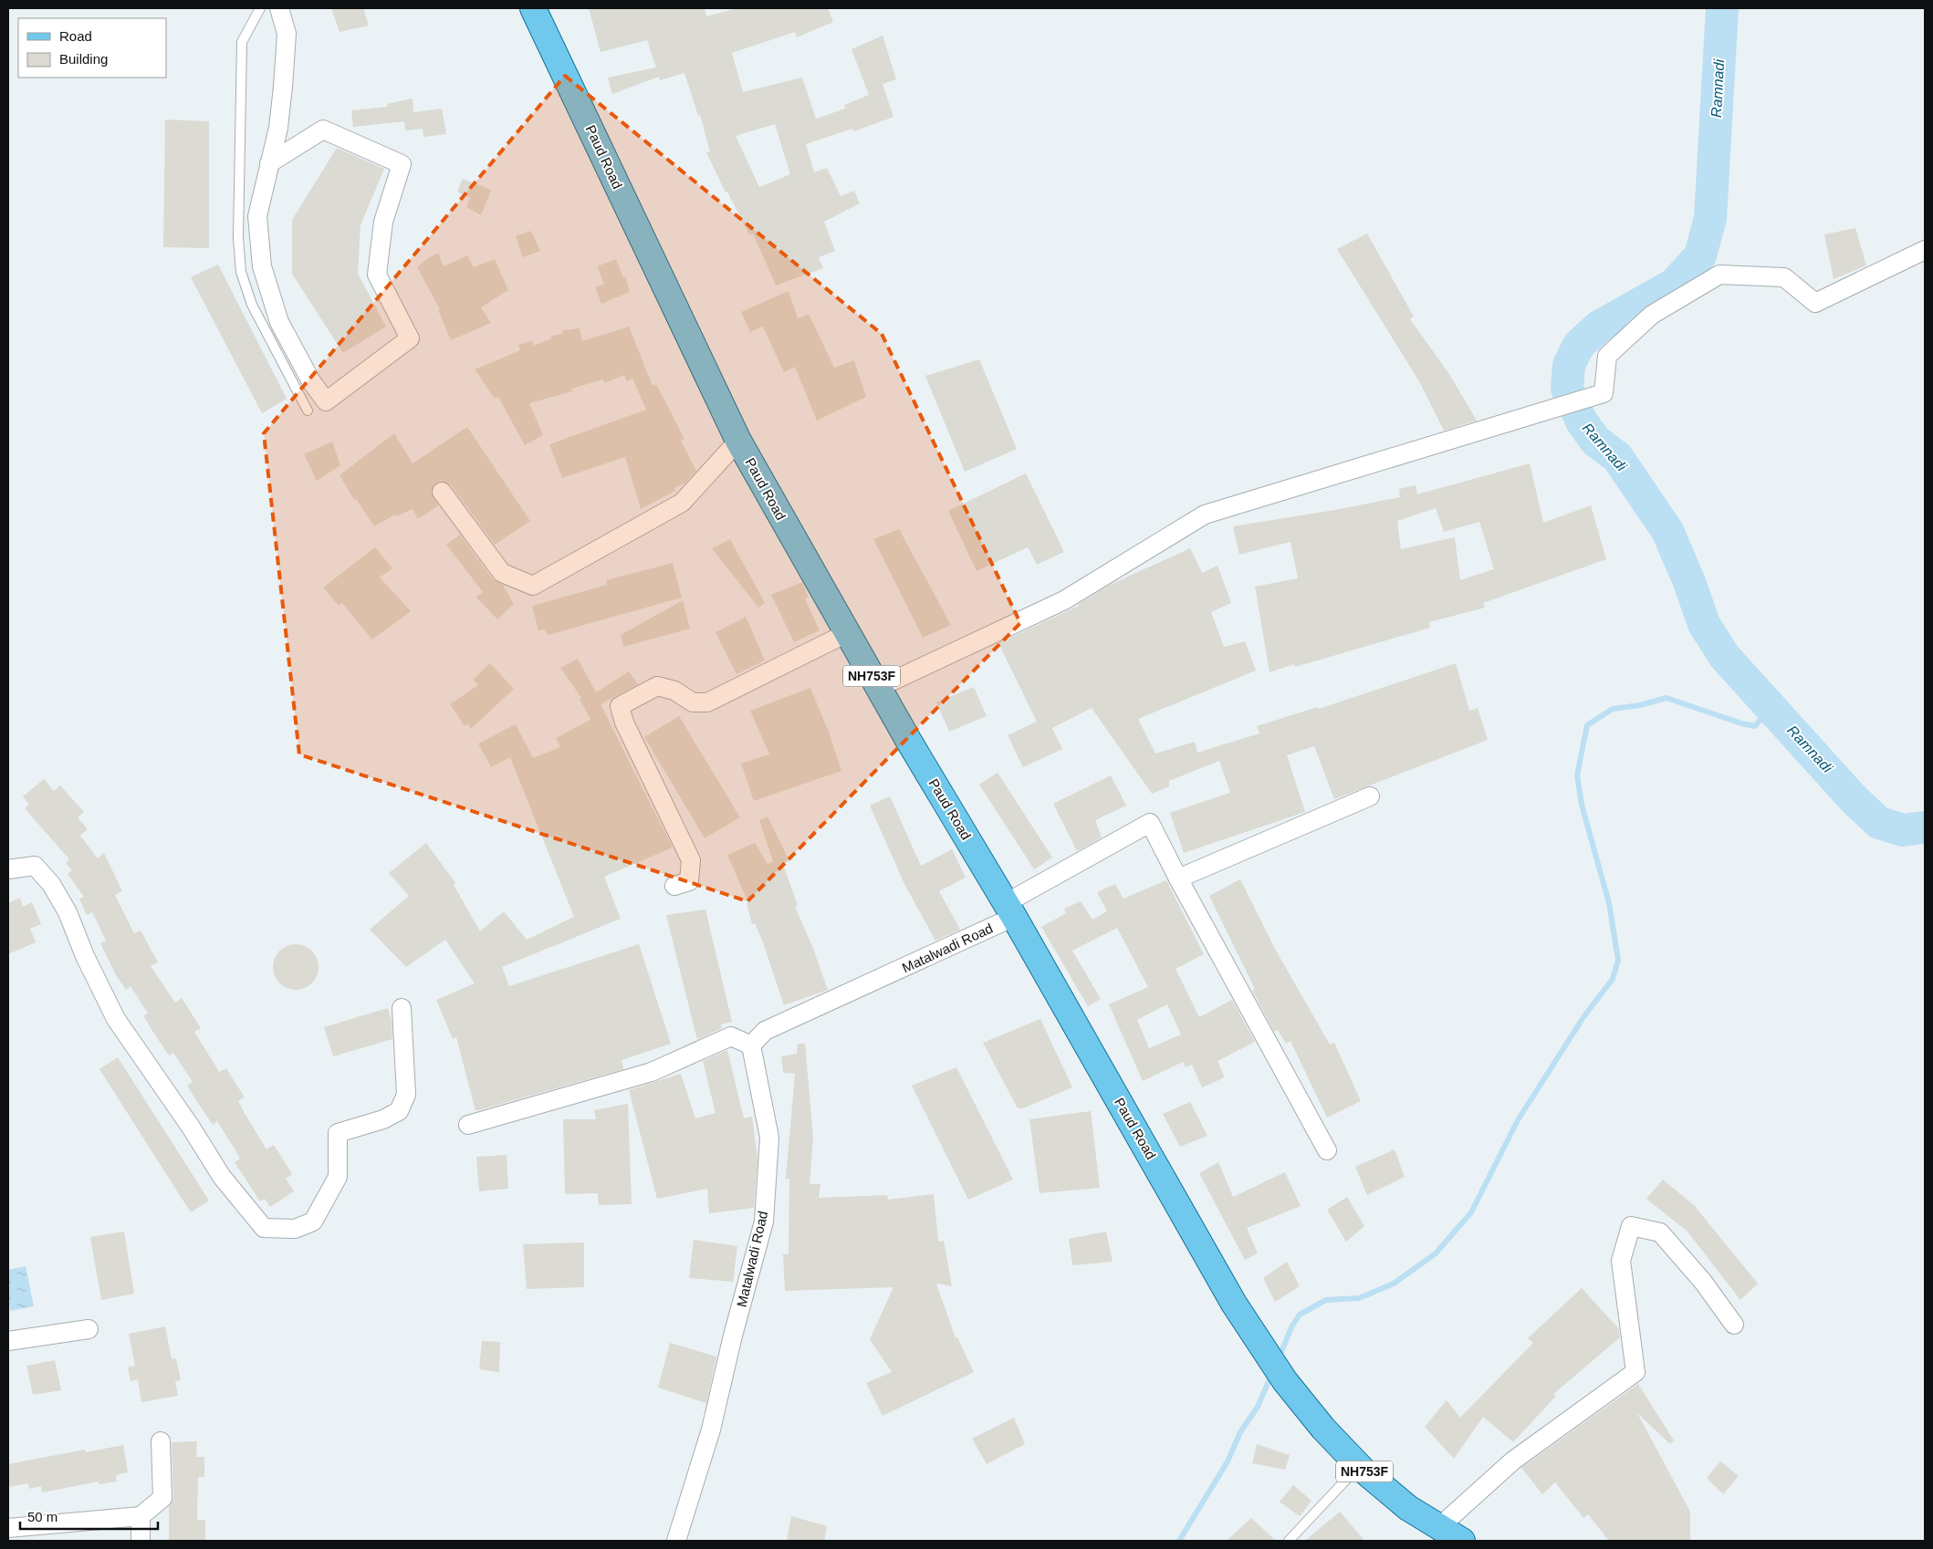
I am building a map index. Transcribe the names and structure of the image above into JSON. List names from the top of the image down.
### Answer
{
  "streets": {
    "main road": ["Paud Road", "NH753F"],
    "street": ["Matalwadi Road"]
  },
  "crossings": [
    ["Paud Road", "Matalwadi Road"]
  ],
  "water": ["Ramnadi"],
  "legend": ["Road", "Building"],
  "scale_bar": "50 m"
}
